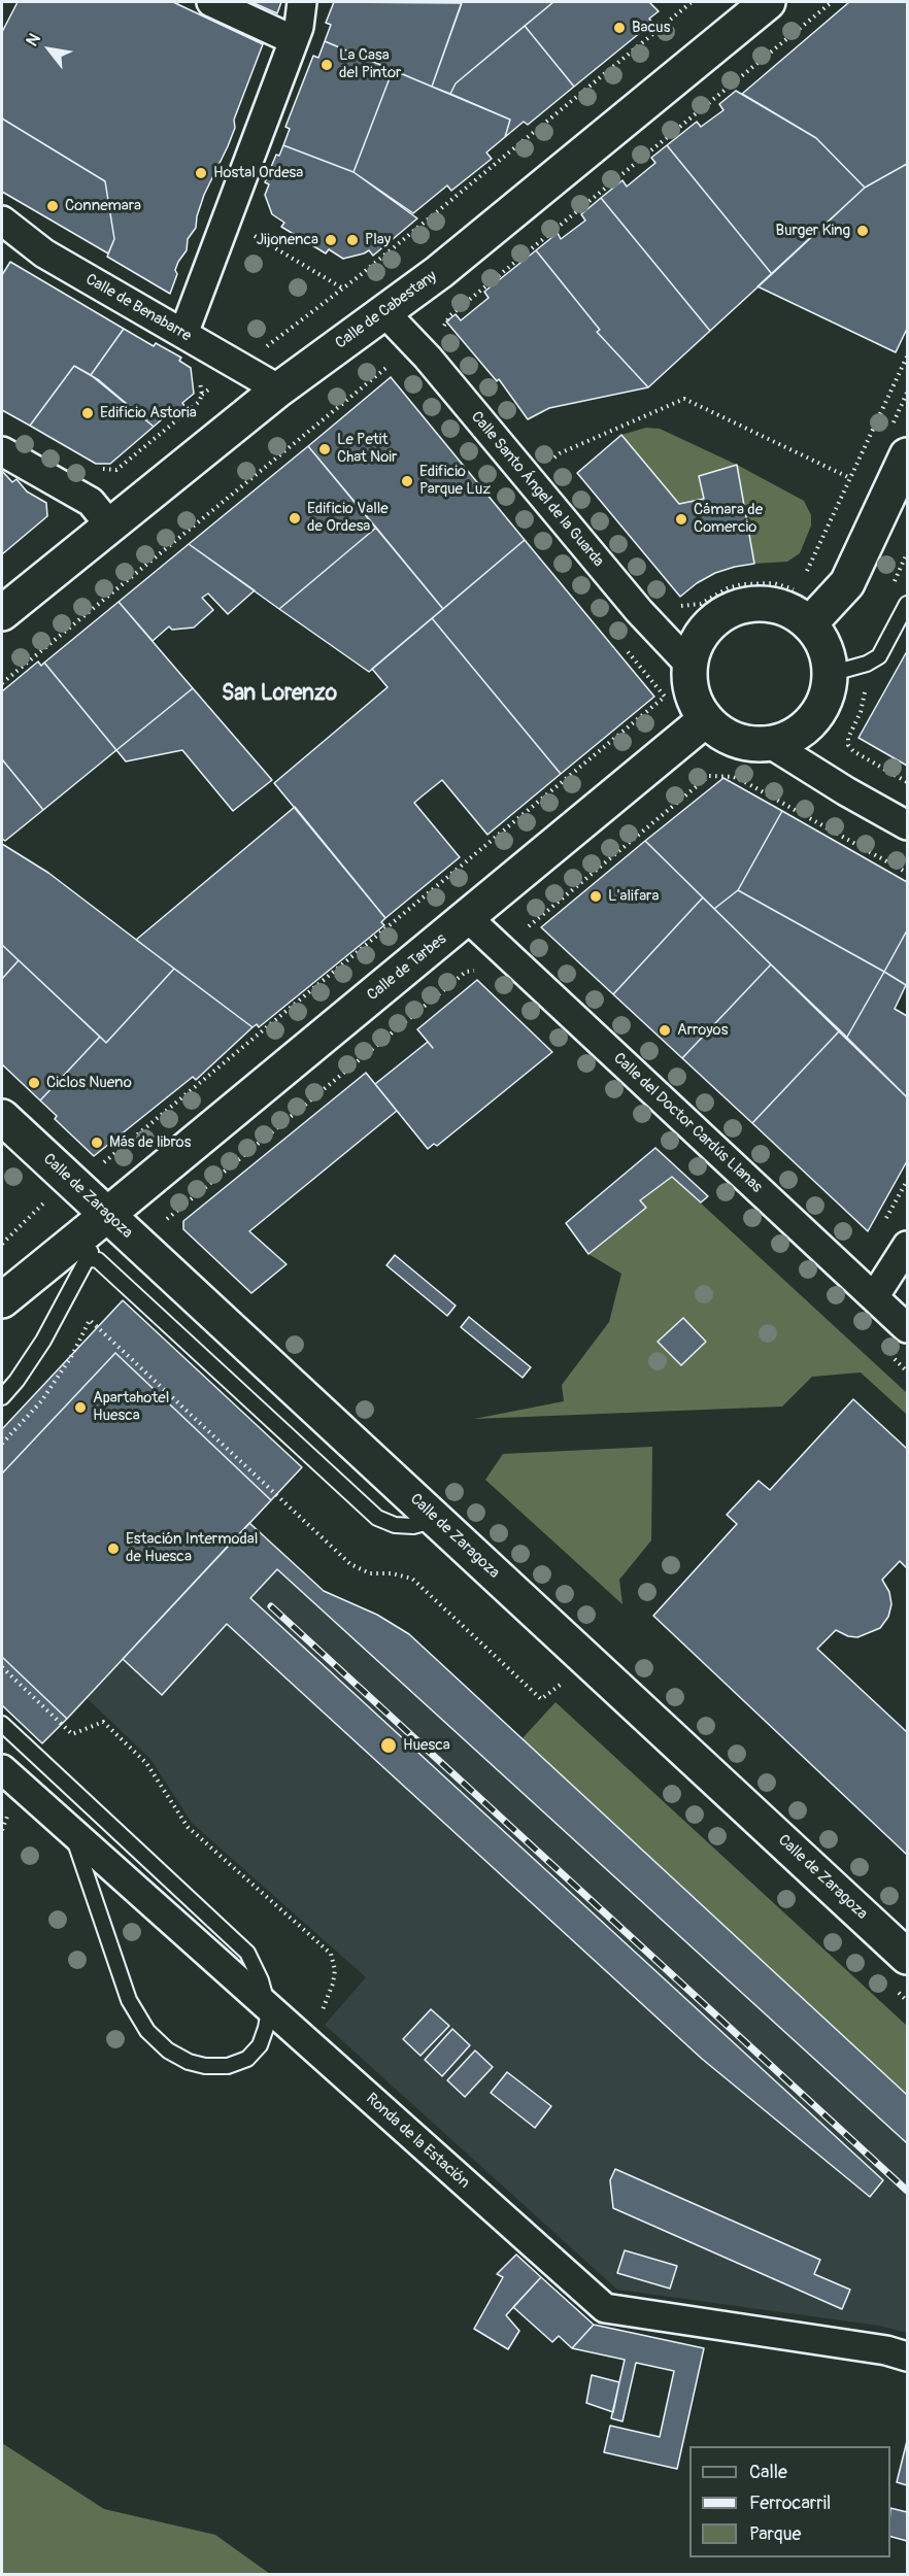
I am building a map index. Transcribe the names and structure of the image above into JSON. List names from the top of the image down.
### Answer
{
  "streets": {
    "street": [
      "Calle de Benabarre",
      "Calle de Cabestany",
      "Calle Santo Ángel de la Guarda",
      "Calle de Tarbes",
      "Calle del Doctor Cardús Llanas",
      "Calle de Zaragoza",
      "Ronda de la Estación"
    ]
  },
  "crossings": [
    ["Calle de Benabarre", "Calle de Cabestany"],
    ["Calle de Cabestany", "Calle Santo Ángel de la Guarda"],
    ["Calle Santo Ángel de la Guarda", "Calle de Tarbes"],
    ["Calle de Tarbes", "Calle del Doctor Cardús Llanas"],
    ["Calle de Tarbes", "Calle de Zaragoza"]
  ],
  "districts": ["San Lorenzo"],
  "places": [
    "Bacus",
    "La Casa del Pintor",
    "Hostal Ordesa",
    "Connemara",
    "Burger King",
    "Jijonenca",
    "Play",
    "Edificio Astoria",
    "Le Petit Chat Noir",
    "Edificio Parque Luz",
    "Edificio Valle de Ordesa",
    "Cámara de Comercio",
    "L'alifara",
    "Arroyos",
    "Ciclos Nueno",
    "Más de libros",
    "Apartahotel Huesca",
    "Estación Intermodal de Huesca",
    "Huesca"
  ],
  "legend": ["Calle", "Ferrocarril", "Parque"],
  "north": "top left"
}
